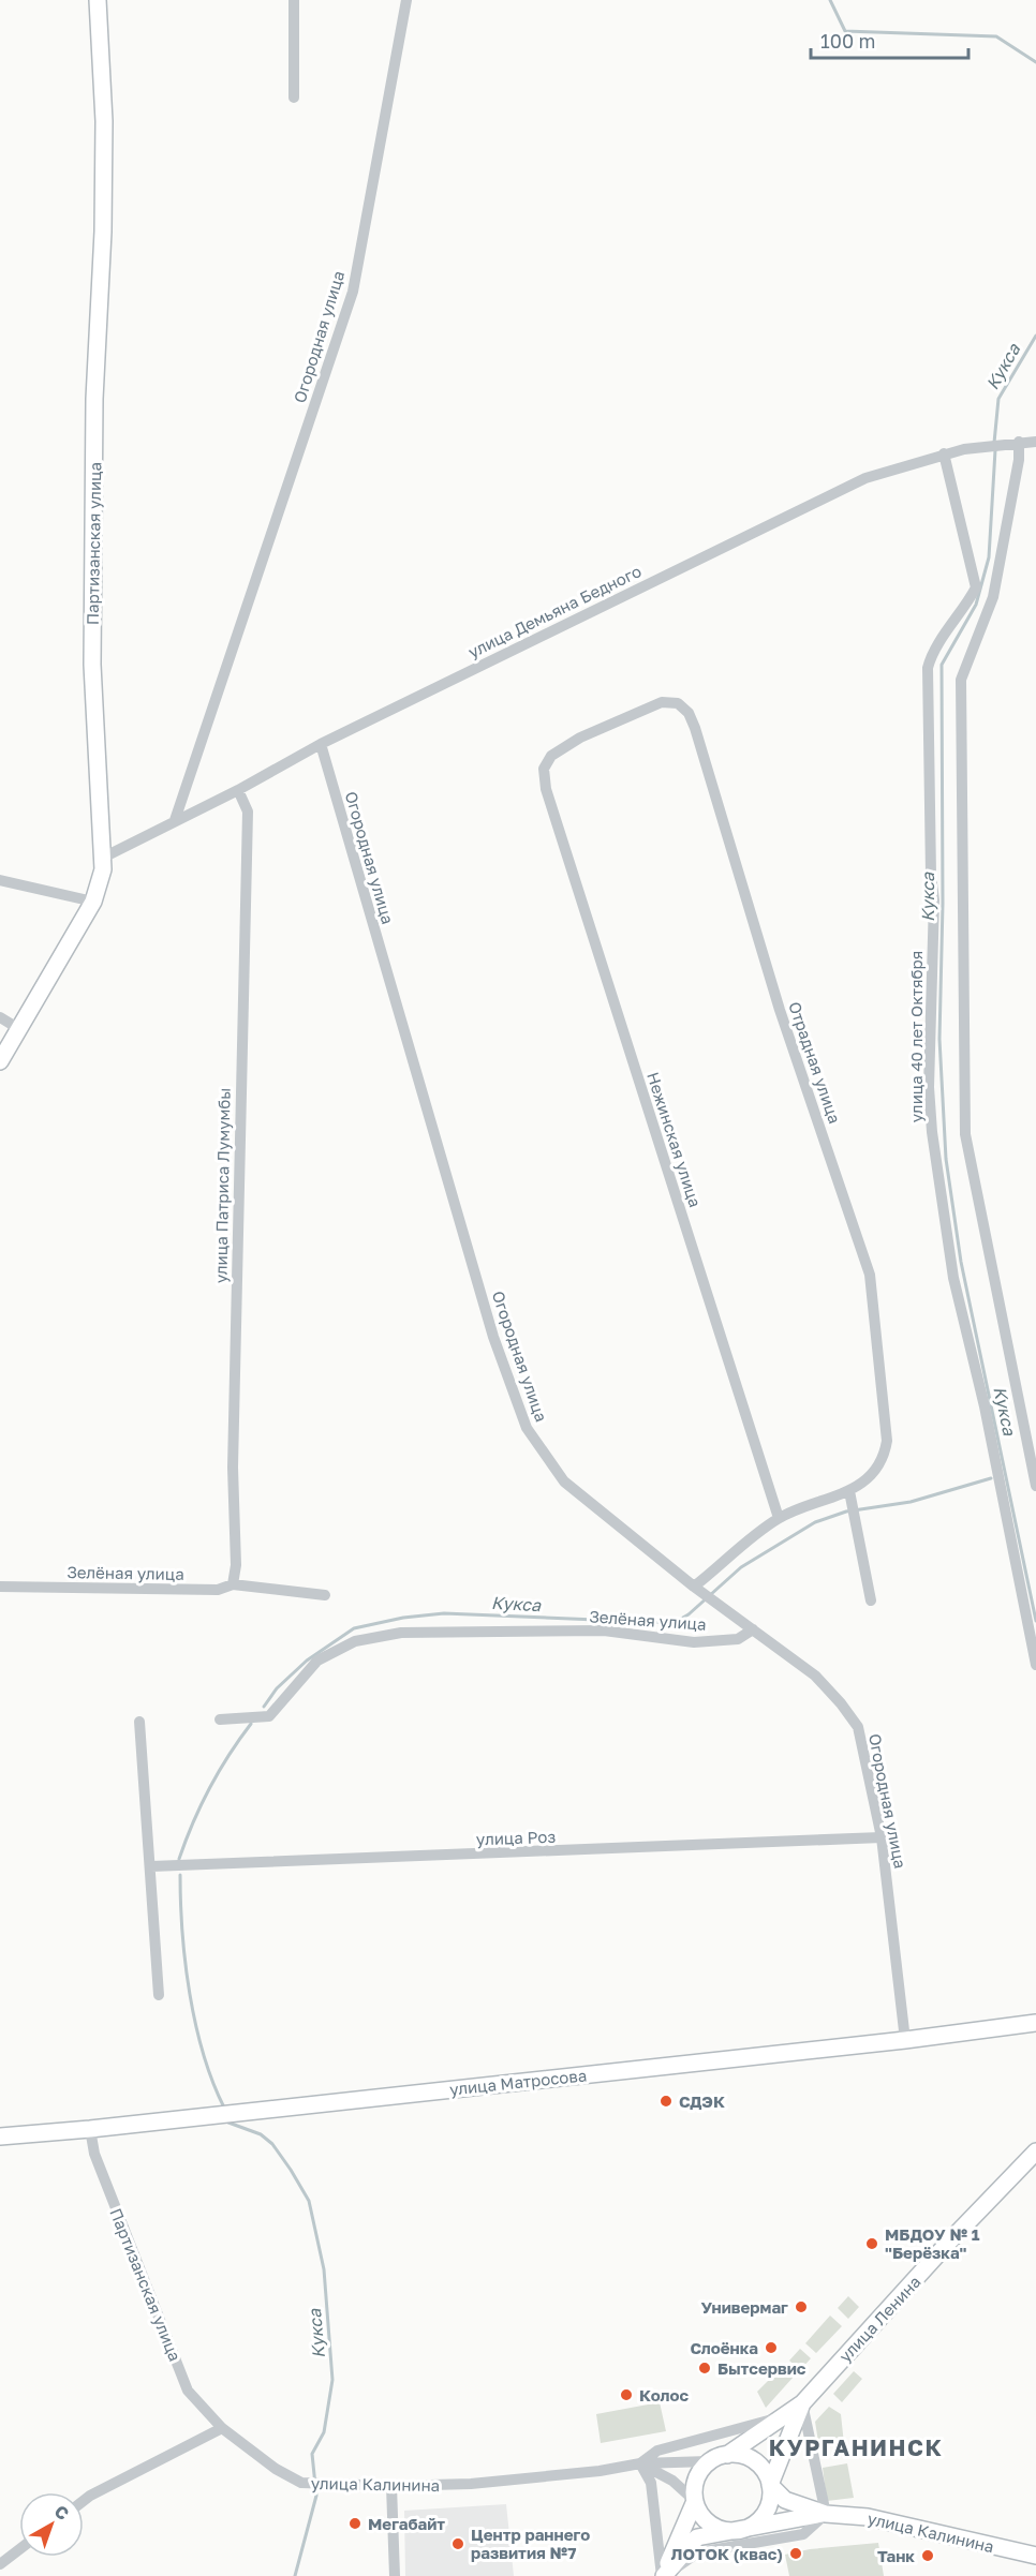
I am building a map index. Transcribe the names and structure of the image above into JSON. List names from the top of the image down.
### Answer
{
  "streets": {
    "street": [
      "Огородная улица",
      "Партизанская улица",
      "улица Демьяна Бедного",
      "улица 40 лет Октября",
      "Отрадная улица",
      "Нежинская улица",
      "улица Патриса Лумумбы",
      "Зелёная улица",
      "улица Роз",
      "улица Матросова",
      "улица Ленина",
      "улица Калинина"
    ]
  },
  "crossings": [
    ["Огородная улица", "улица Демьяна Бедного"],
    ["Огородная улица", "Зелёная улица"],
    ["Огородная улица", "улица Роз"],
    ["Огородная улица", "улица Матросова"],
    ["Партизанская улица", "улица Демьяна Бедного"],
    ["Партизанская улица", "улица Матросова"],
    ["Партизанская улица", "улица Калинина"],
    ["улица Демьяна Бедного", "улица 40 лет Октября"],
    ["улица Демьяна Бедного", "улица Патриса Лумумбы"],
    ["Отрадная улица", "Нежинская улица"],
    ["улица Патриса Лумумбы", "Зелёная улица"],
    ["улица Ленина", "улица Калинина"]
  ],
  "districts": ["КУРГАНИНСК"],
  "water": ["Кукса"],
  "places": [
    "СДЭК",
    "МБДОУ № 1 \"Берёзка\"",
    "Универмаг",
    "Слоёнка",
    "Бытсервис",
    "Колос",
    "Мегабайт",
    "Центр раннего развития №7",
    "ЛОТОК (квас)",
    "Танк"
  ],
  "scale_bar": "100 m",
  "north": "top right"
}
